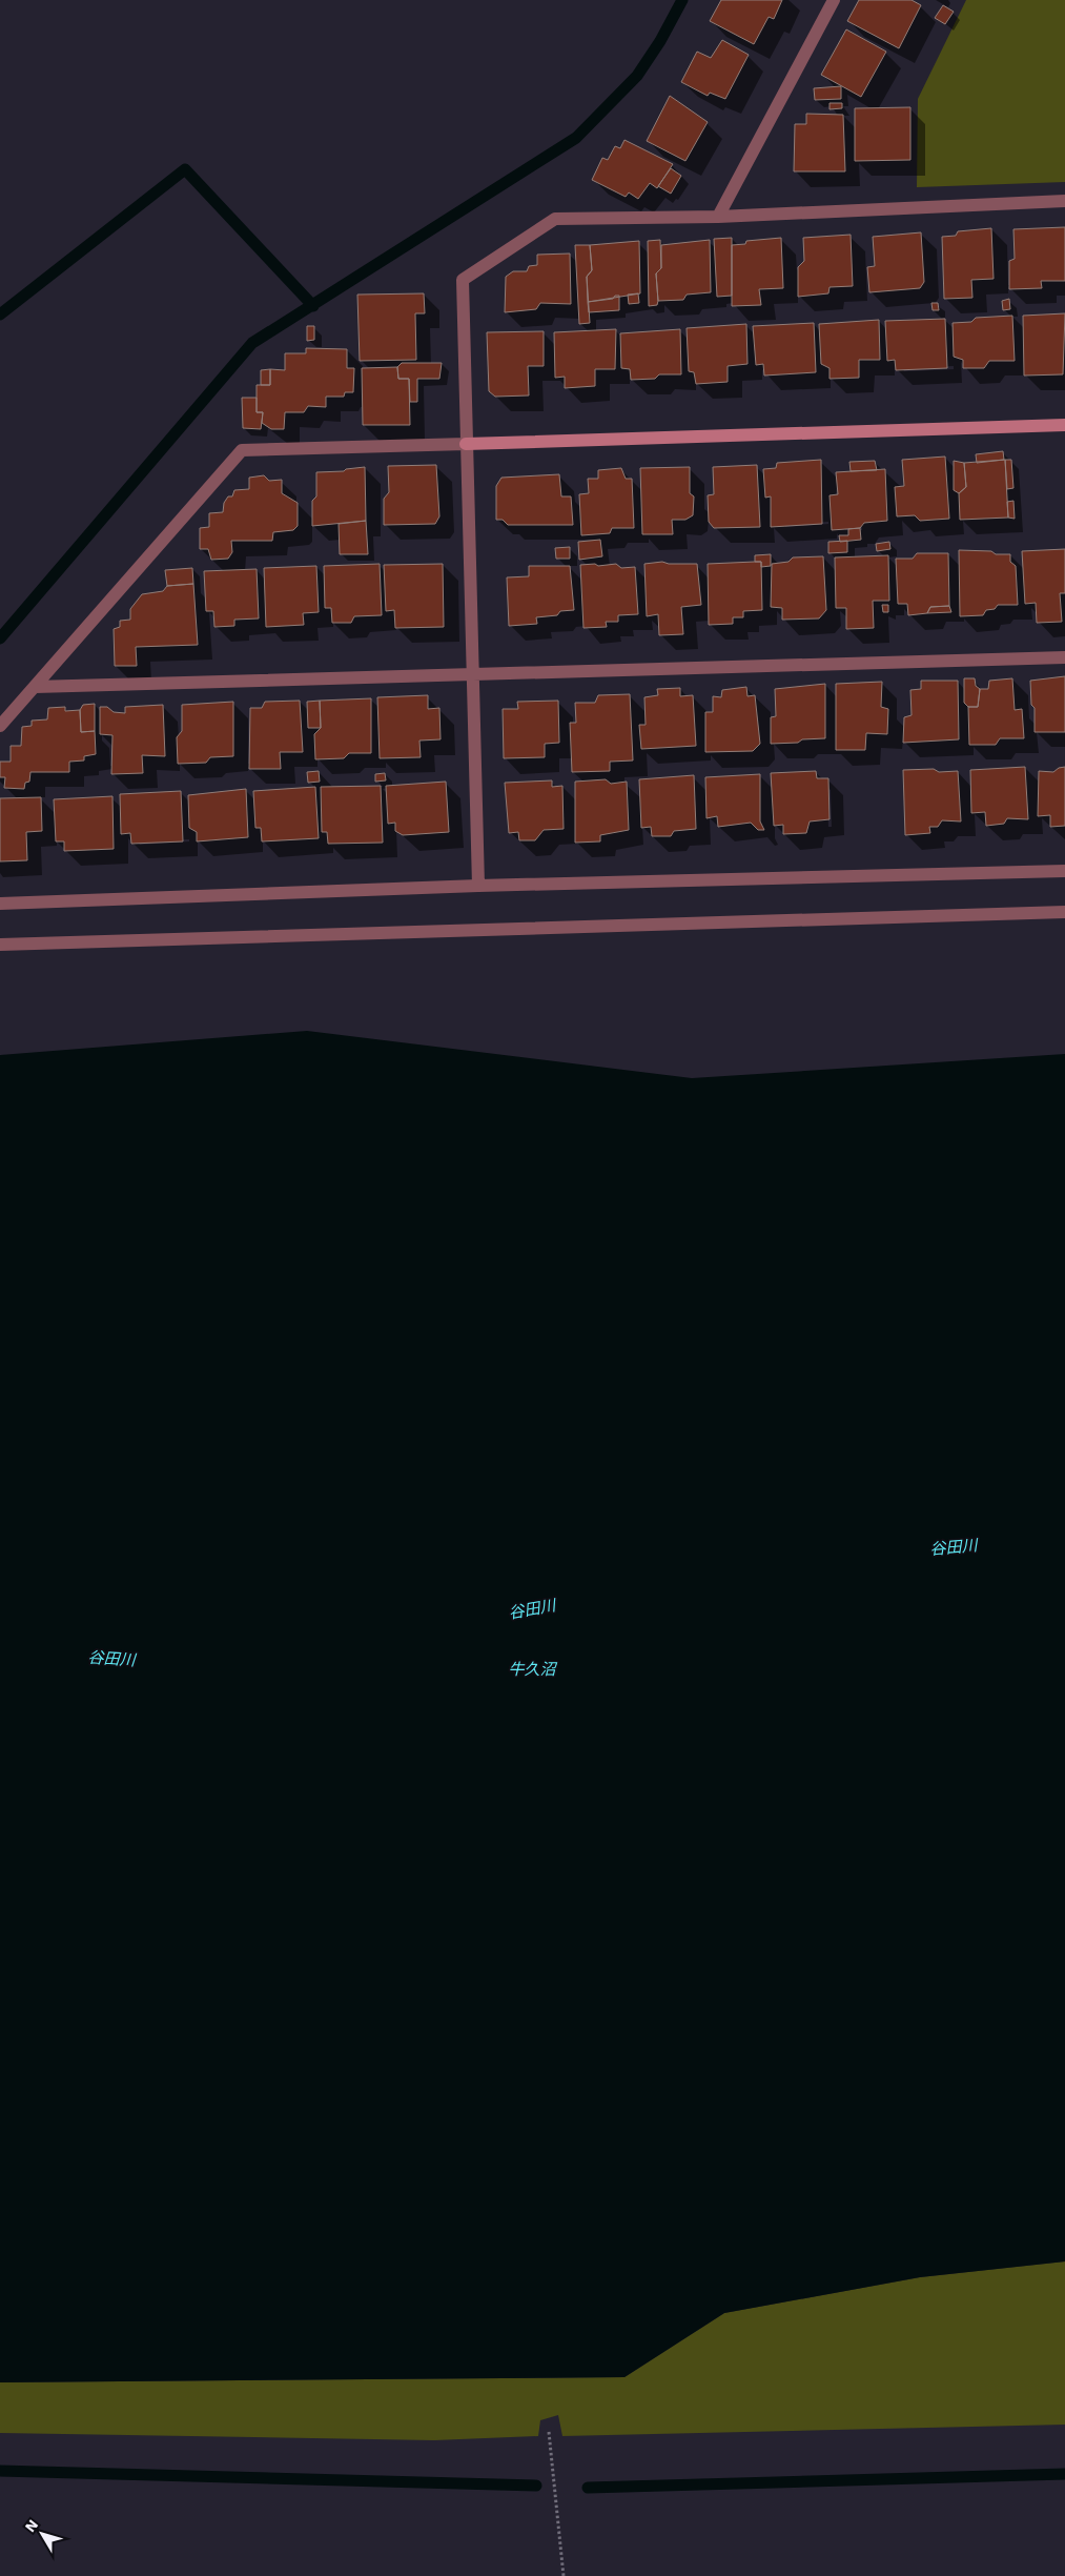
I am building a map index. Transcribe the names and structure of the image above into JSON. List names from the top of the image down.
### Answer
{
  "water": ["谷田川", "牛久沼"],
  "north": "top left"
}
